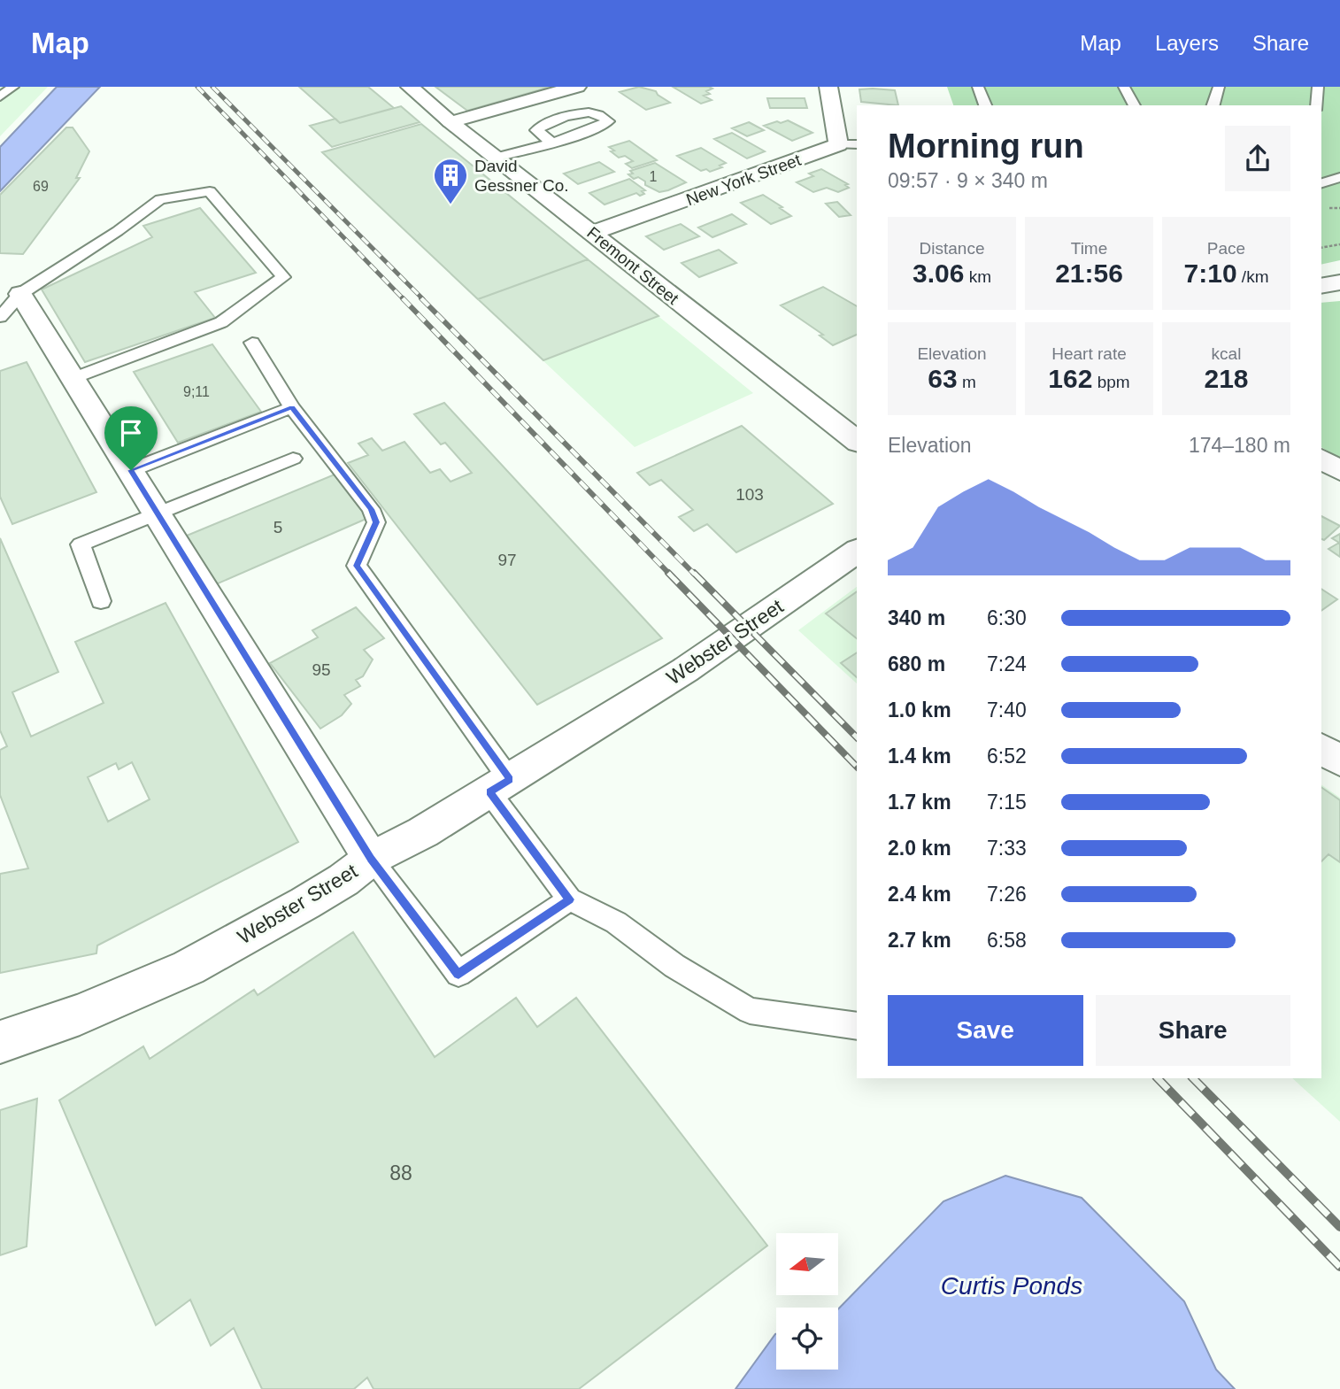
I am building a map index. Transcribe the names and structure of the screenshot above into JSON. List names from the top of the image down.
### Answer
{
  "streets": {
    "street": ["New York Street", "Fremont Street", "Webster Street"]
  },
  "crossings": [
    ["New York Street", "Fremont Street"]
  ],
  "water": ["Curtis Ponds"],
  "places": {
    "building": ["David Gessner Co."]
  },
  "house_numbers": [
    "1",
    "69",
    "9;11",
    "103",
    "5",
    "97",
    "95",
    "88"
  ],
  "north": "left",
  "page": {
    "header": "Map",
    "nav": ["Map", "Layers", "Share"],
    "heading": ["Morning run", "09:57 · 9 × 340 m"],
    "stats": [
      ["Distance", "3.06 km"],
      ["Time", "21:56"],
      ["Pace", "7:10 /km"],
      ["Elevation", "63 m"],
      ["Heart rate", "162 bpm"],
      ["kcal", "218"]
    ],
    "chart": ["Elevation", "174–180 m"],
    "list": [
      {
        "name": "340 m",
        "note": "6:30"
      },
      {
        "name": "680 m",
        "note": "7:24"
      },
      {
        "name": "1.0 km",
        "note": "7:40"
      },
      {
        "name": "1.4 km",
        "note": "6:52"
      },
      {
        "name": "1.7 km",
        "note": "7:15"
      },
      {
        "name": "2.0 km",
        "note": "7:33"
      },
      {
        "name": "2.4 km",
        "note": "7:26"
      },
      {
        "name": "2.7 km",
        "note": "6:58"
      }
    ],
    "buttons": ["Save", "Share"]
  }
}
